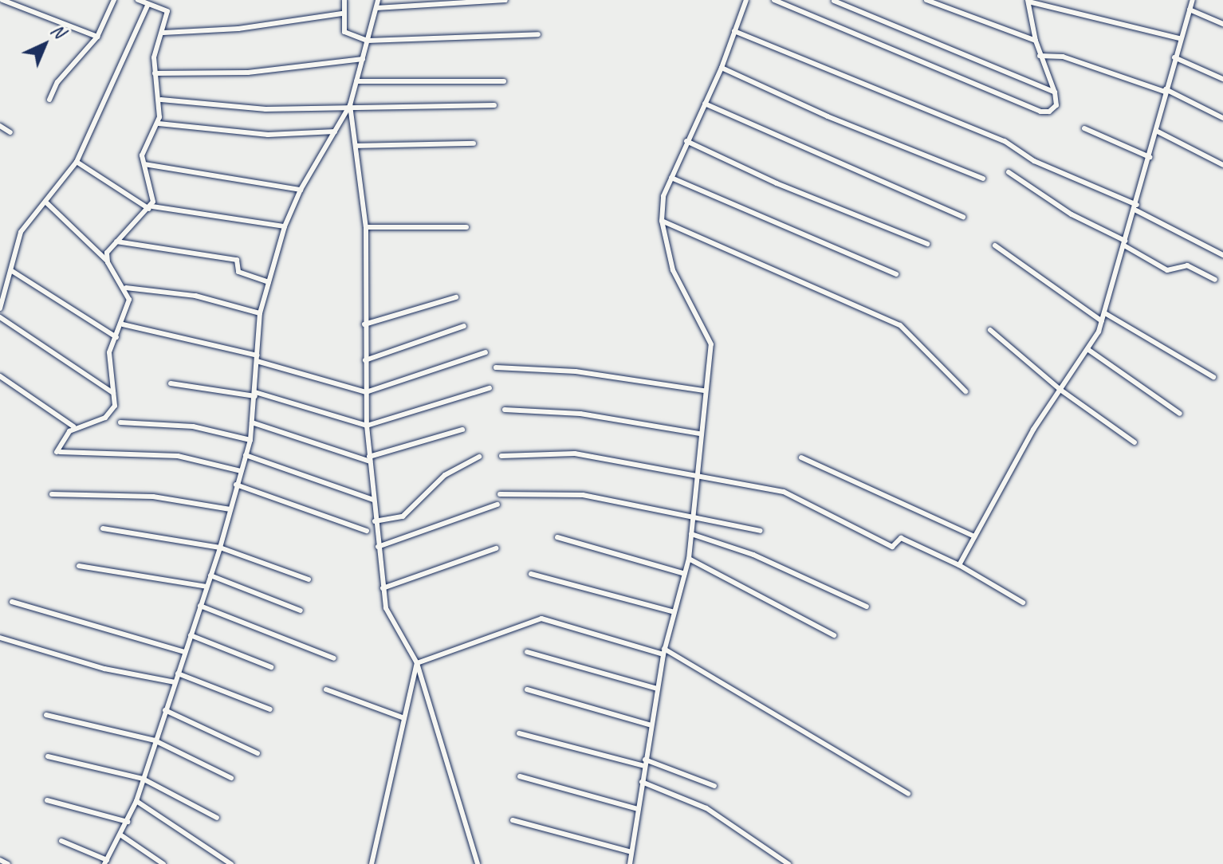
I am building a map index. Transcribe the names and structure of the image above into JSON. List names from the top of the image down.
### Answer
{
  "north": "top right"
}
